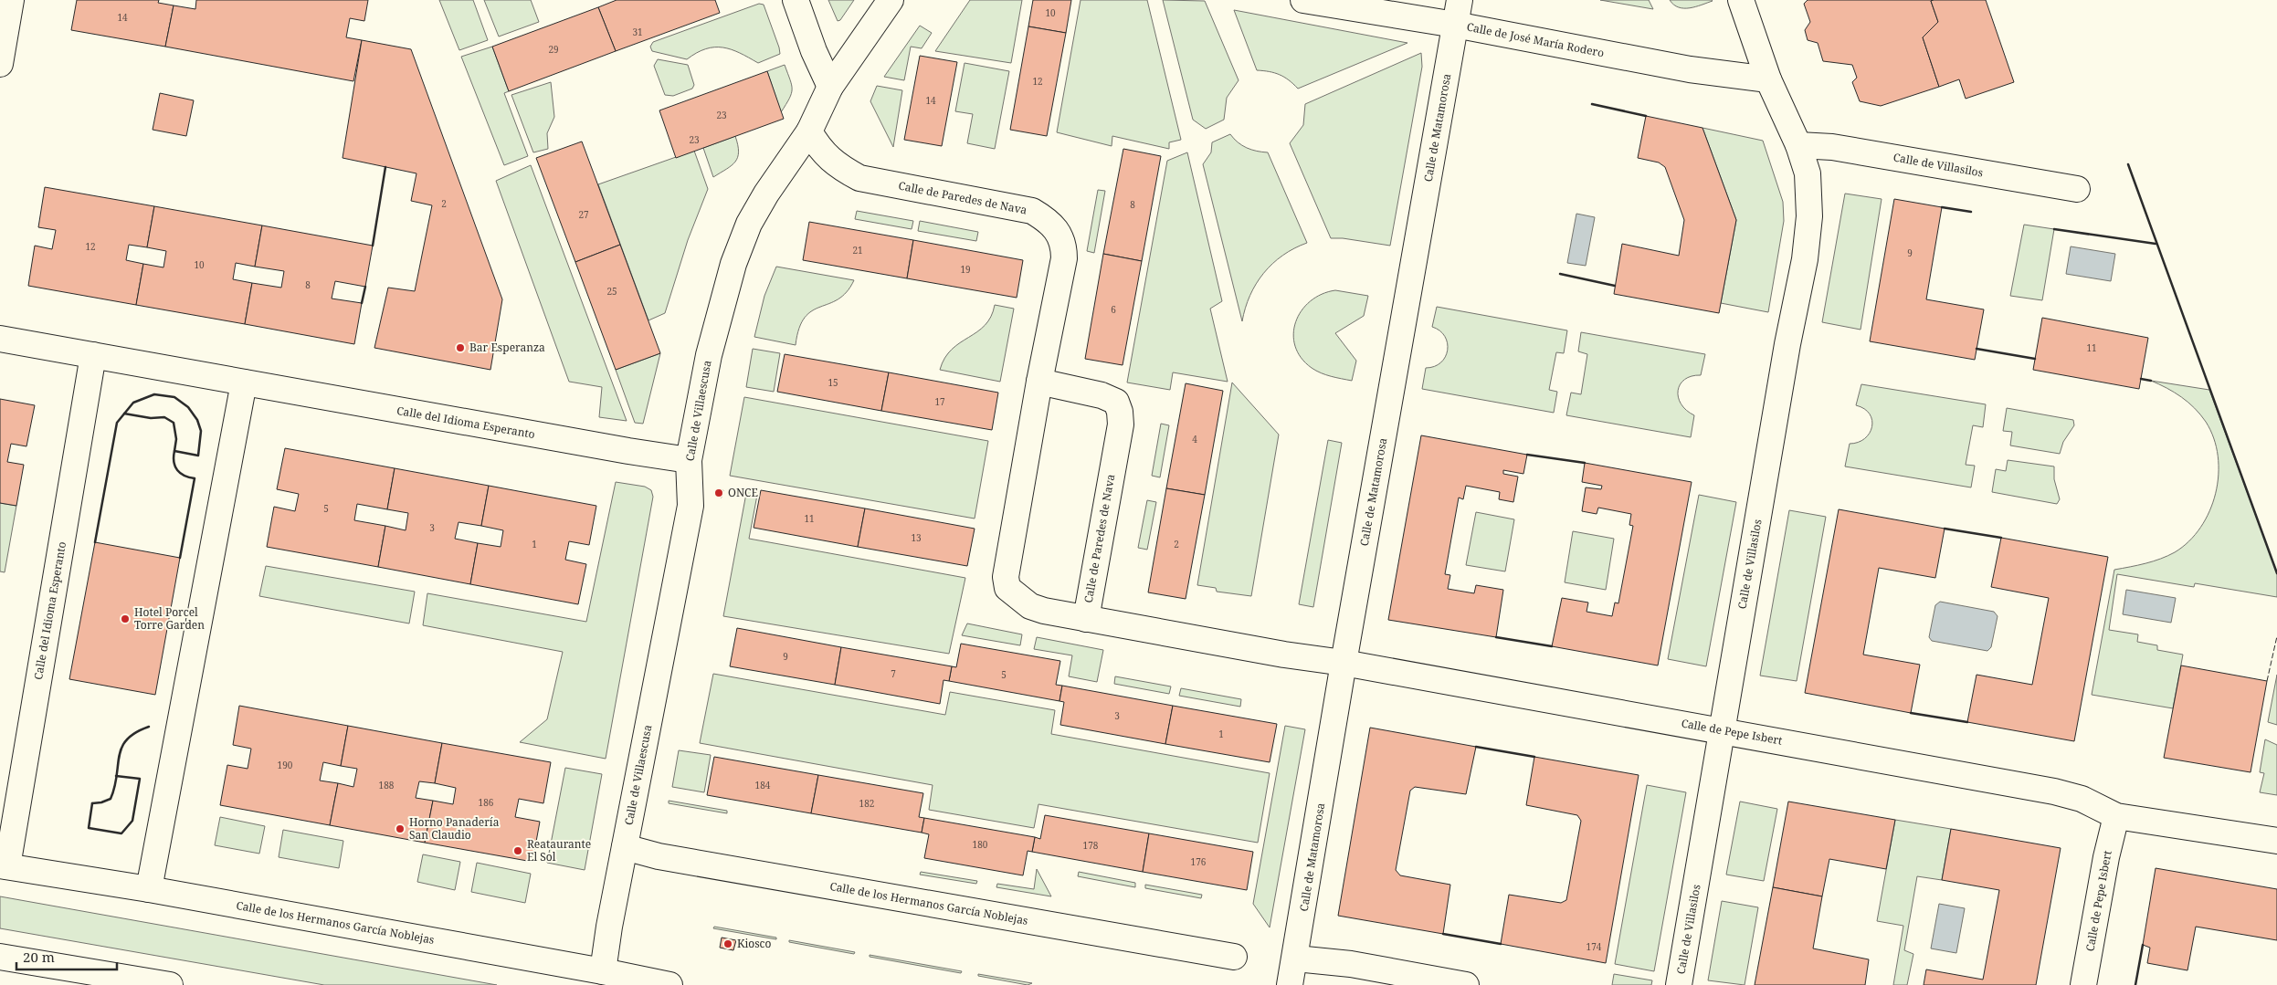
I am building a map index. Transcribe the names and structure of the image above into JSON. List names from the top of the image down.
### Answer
{
  "streets": {
    "street": [
      "Calle de José María Rodero",
      "Calle de Matamorosa",
      "Calle de Villasilos",
      "Calle de Paredes de Nava",
      "Calle de Villaescusa",
      "Calle del Idioma Esperanto",
      "Calle de Pepe Isbert",
      "Calle de los Hermanos García Noblejas"
    ]
  },
  "crossings": [
    ["Calle de José María Rodero", "Calle de Matamorosa"],
    ["Calle de José María Rodero", "Calle de Villasilos"],
    ["Calle de Matamorosa", "Calle de Paredes de Nava"],
    ["Calle de Matamorosa", "Calle de Pepe Isbert"],
    ["Calle de Villasilos", "Calle de Pepe Isbert"],
    ["Calle de Paredes de Nava", "Calle de Villaescusa"],
    ["Calle de Paredes de Nava", "Calle de Pepe Isbert"],
    ["Calle de Villaescusa", "Calle del Idioma Esperanto"],
    ["Calle de Villaescusa", "Calle de los Hermanos García Noblejas"],
    ["Calle del Idioma Esperanto", "Calle de los Hermanos García Noblejas"]
  ],
  "places": [
    "Bar Esperanza",
    "ONCE",
    "Hotel Porcel Torre Garden",
    "Horno Panadería San Claudio",
    "Reataurante El Sol",
    "Kiosco"
  ],
  "house_numbers": [
    "10",
    "14",
    "31",
    "29",
    "12",
    "14",
    "23",
    "23",
    "2",
    "8",
    "27",
    "12",
    "21",
    "9",
    "10",
    "19",
    "8",
    "25",
    "6",
    "11",
    "15",
    "17",
    "4",
    "5",
    "11",
    "3",
    "13",
    "1",
    "2",
    "9",
    "7",
    "5",
    "3",
    "1",
    "190",
    "188",
    "184",
    "186",
    "182",
    "180",
    "178",
    "176",
    "174"
  ],
  "scale_bar": "20 m"
}
